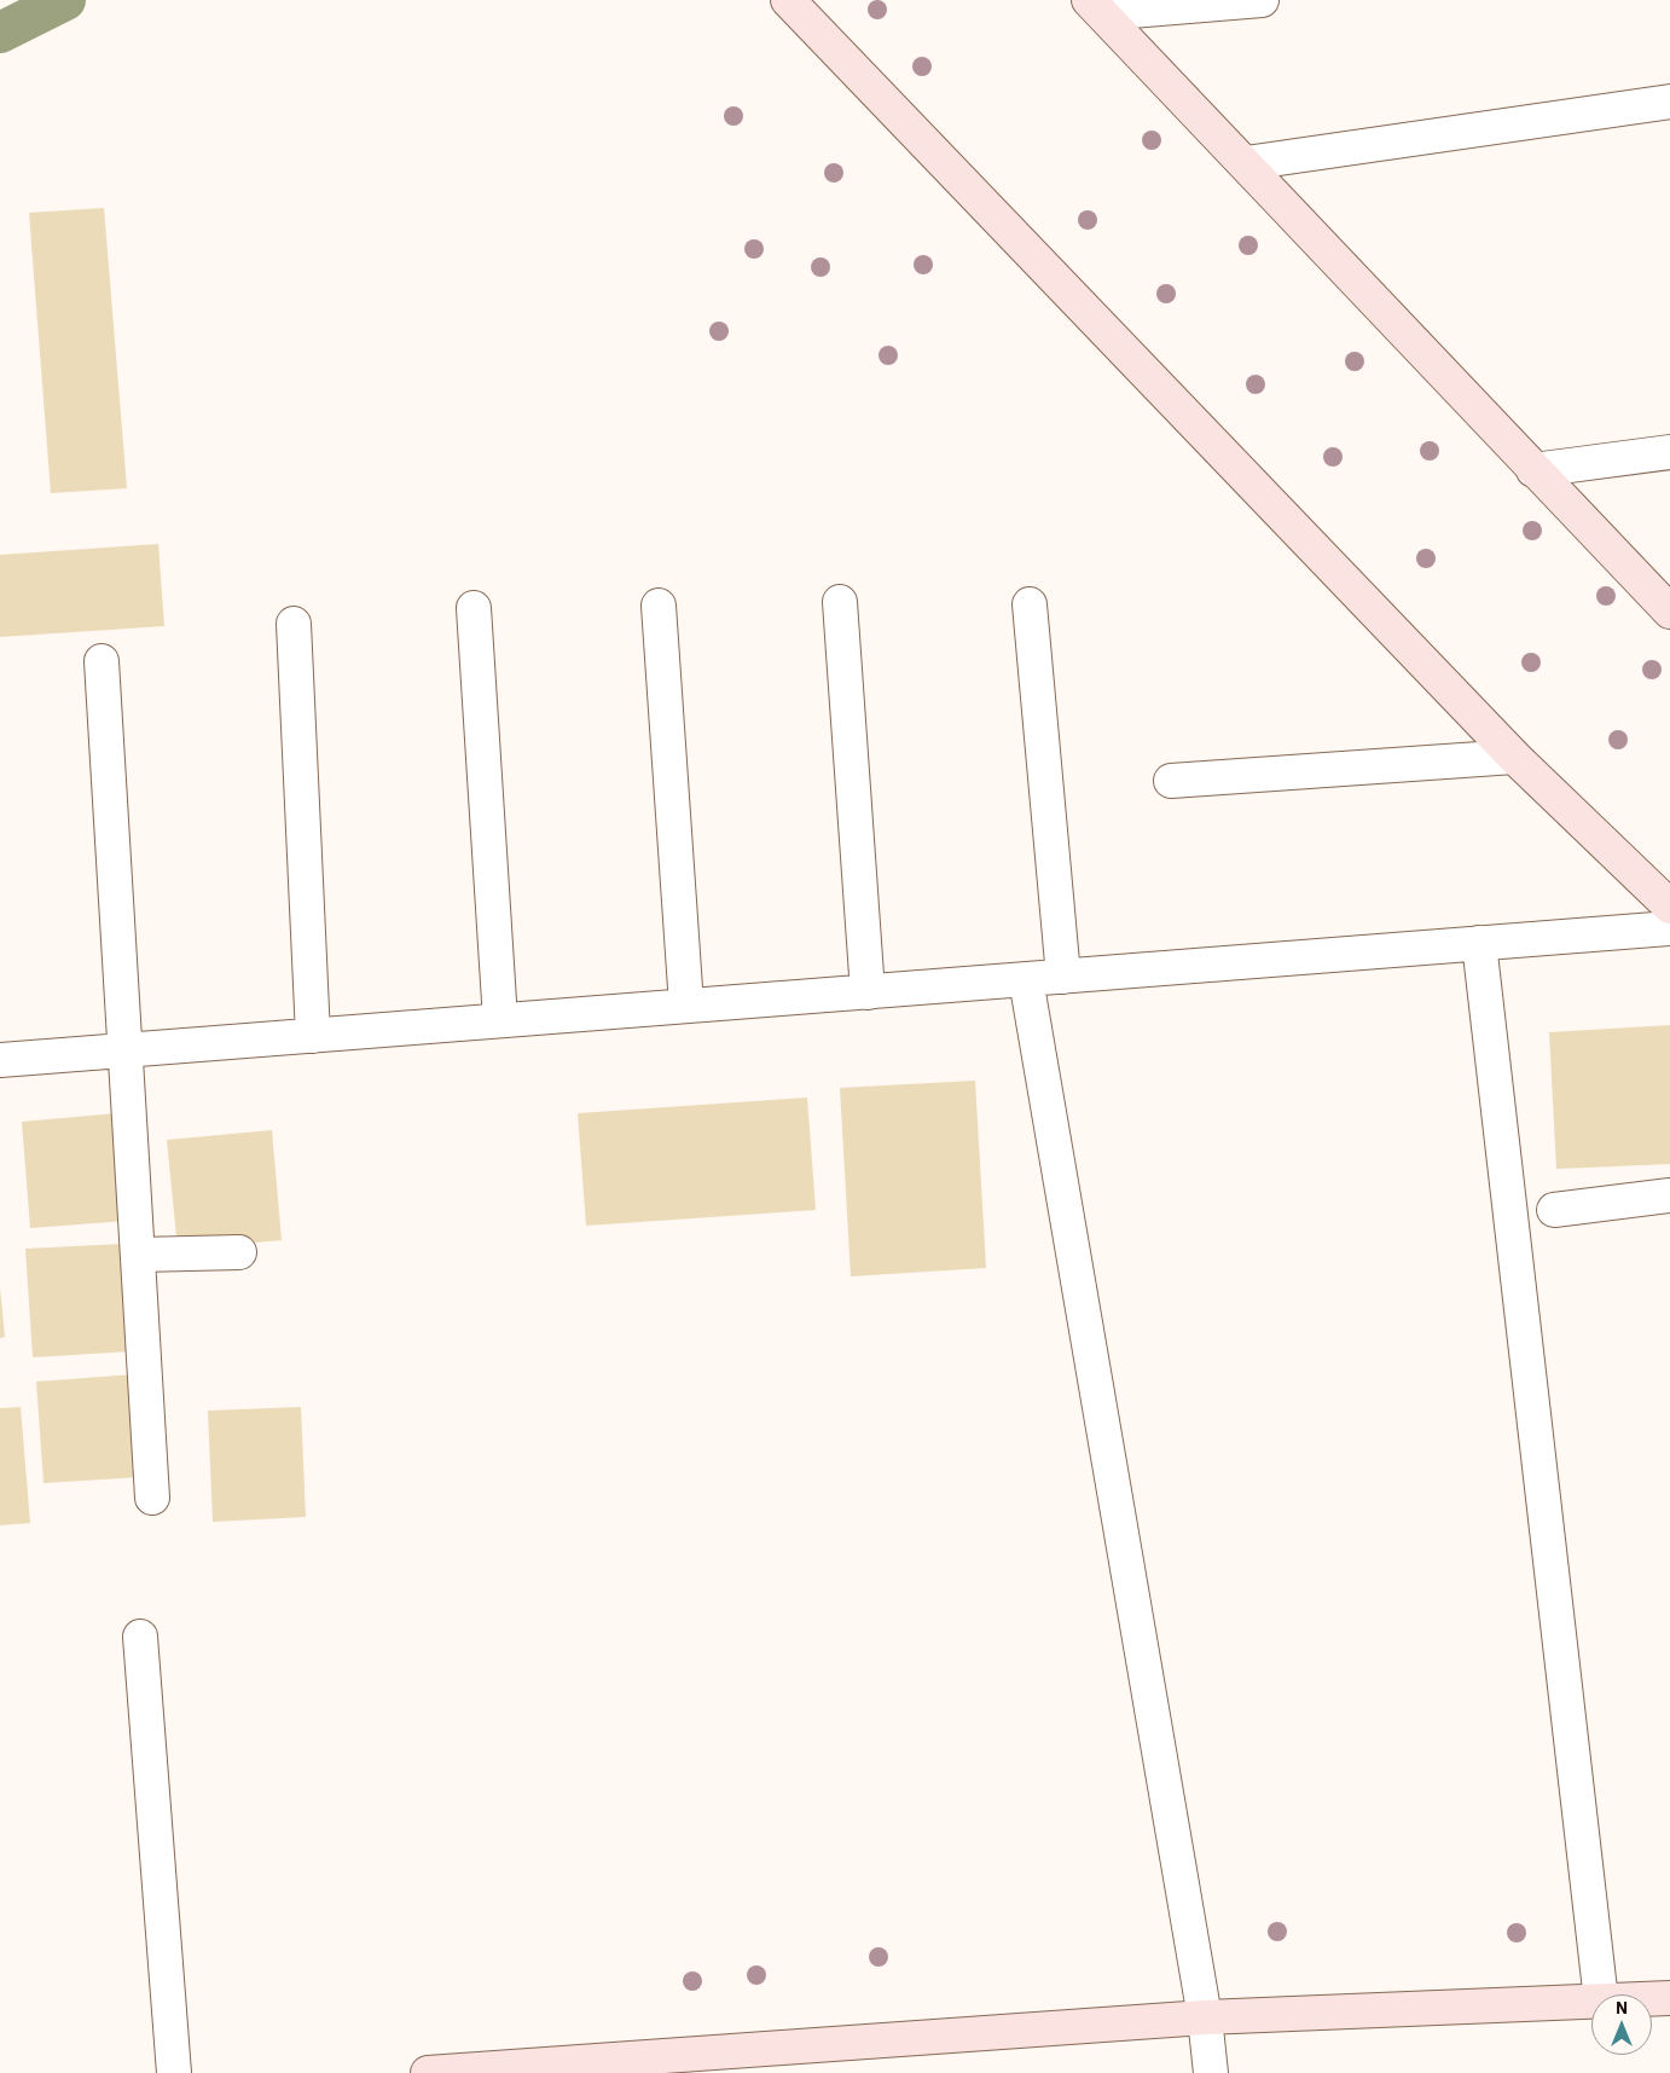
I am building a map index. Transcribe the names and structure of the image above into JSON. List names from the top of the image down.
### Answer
{
  "north": "top"
}
